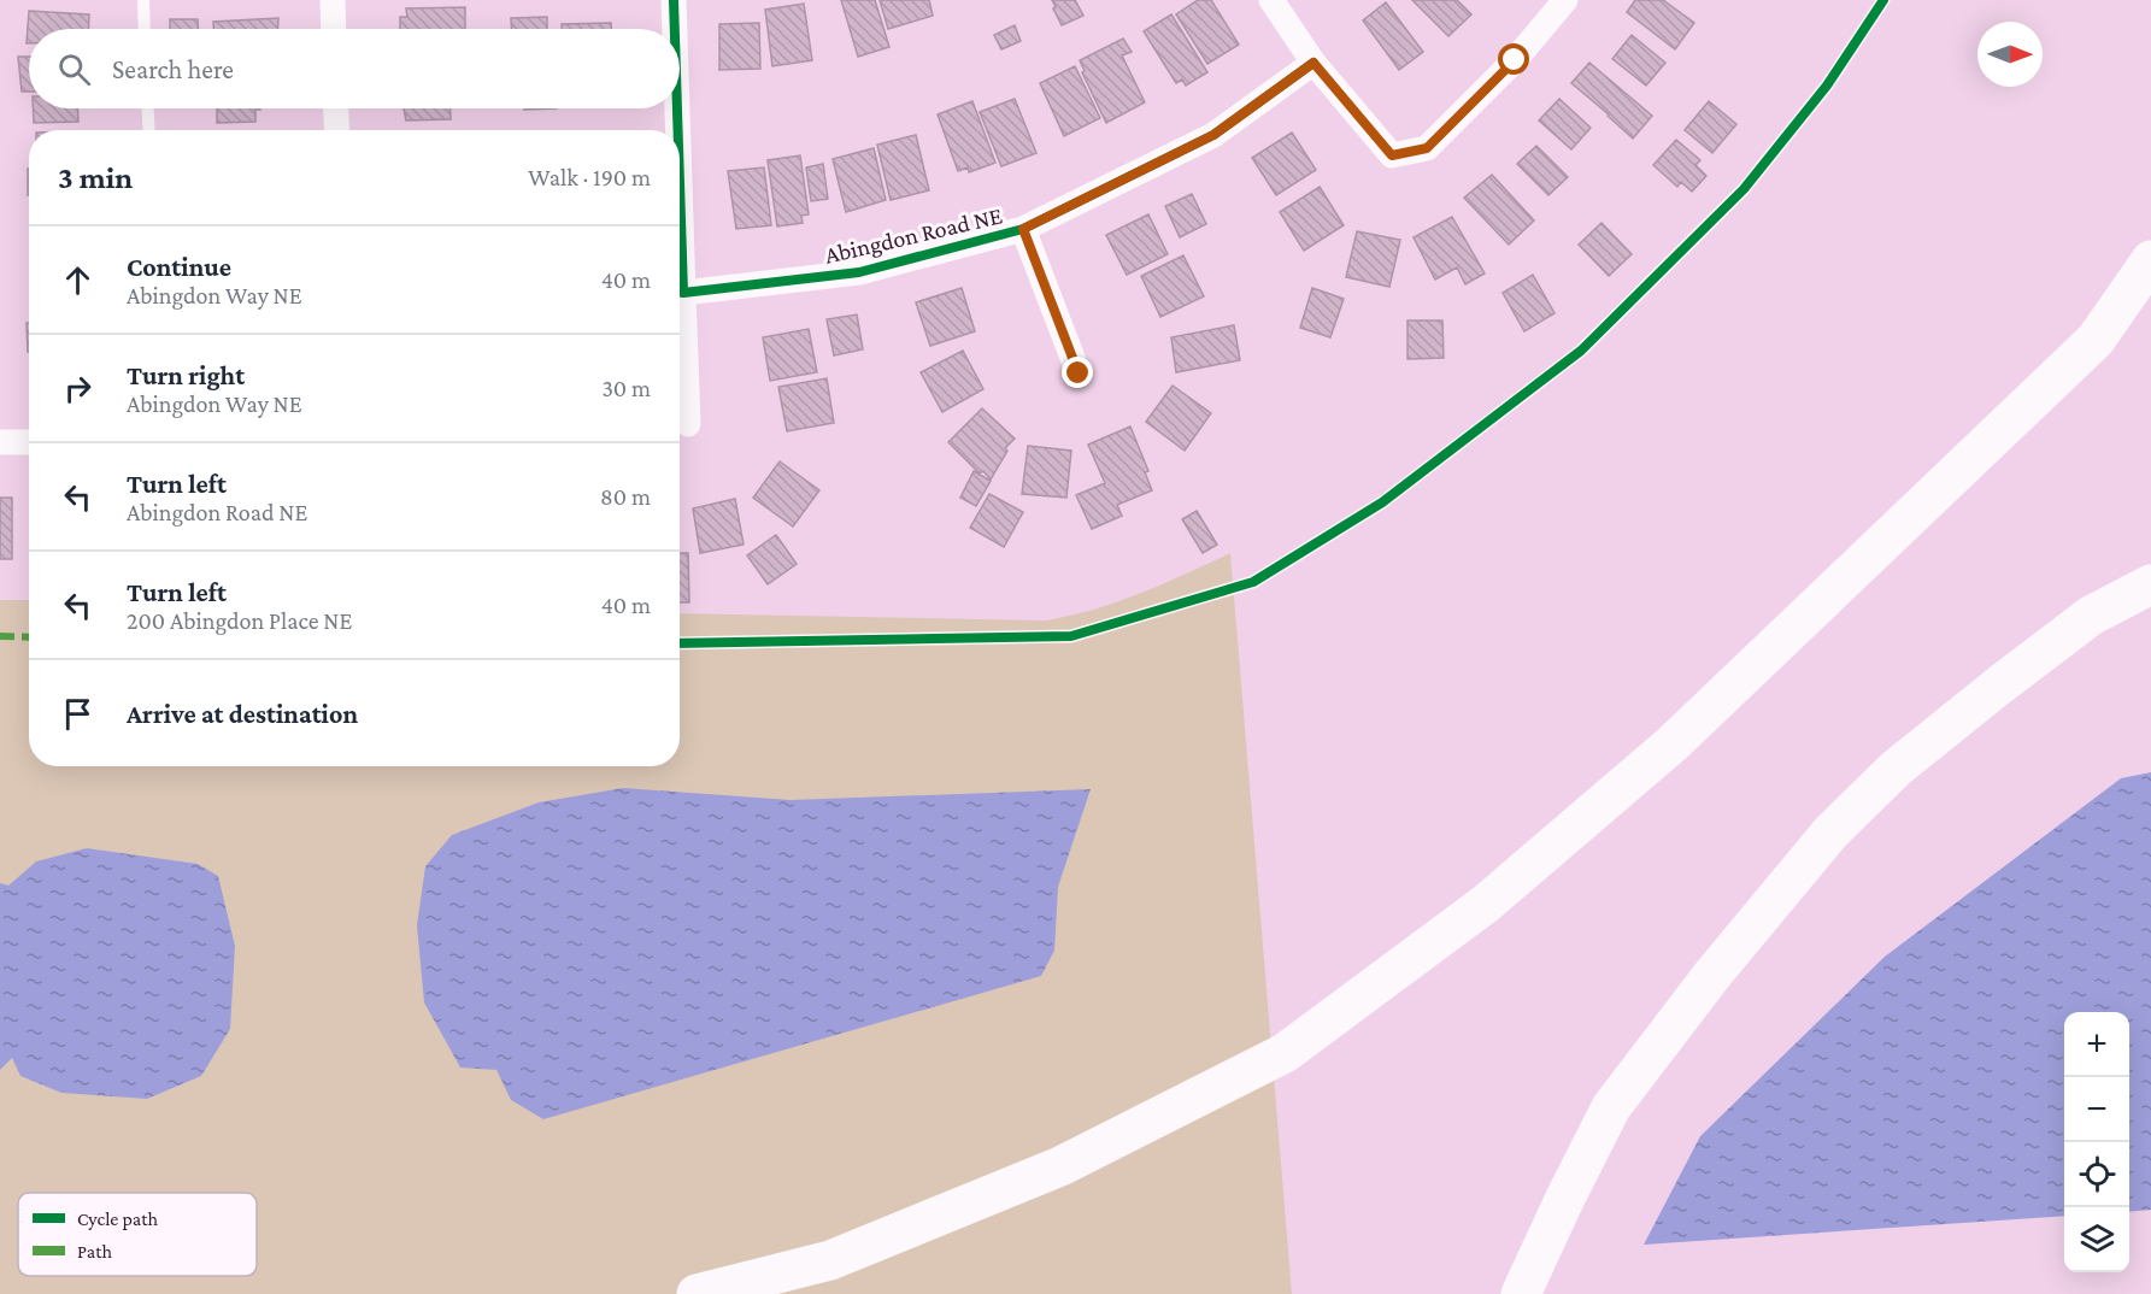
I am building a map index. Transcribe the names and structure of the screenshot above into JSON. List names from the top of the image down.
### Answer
{
  "streets": {
    "street": ["Abingdon Road NE"]
  },
  "legend": ["Cycle path", "Path"],
  "north": "right",
  "page": {
    "search": "Search here",
    "heading": ["3 min", "Walk · 190 m"],
    "list": [
      ["Continue", "Abingdon Way NE", "40 m"],
      ["Turn right", "Abingdon Way NE", "30 m"],
      ["Turn left", "Abingdon Road NE", "80 m"],
      ["Turn left", "200 Abingdon Place NE", "40 m"],
      "Arrive at destination"
    ],
    "map_buttons": ["+", "−"]
  }
}
